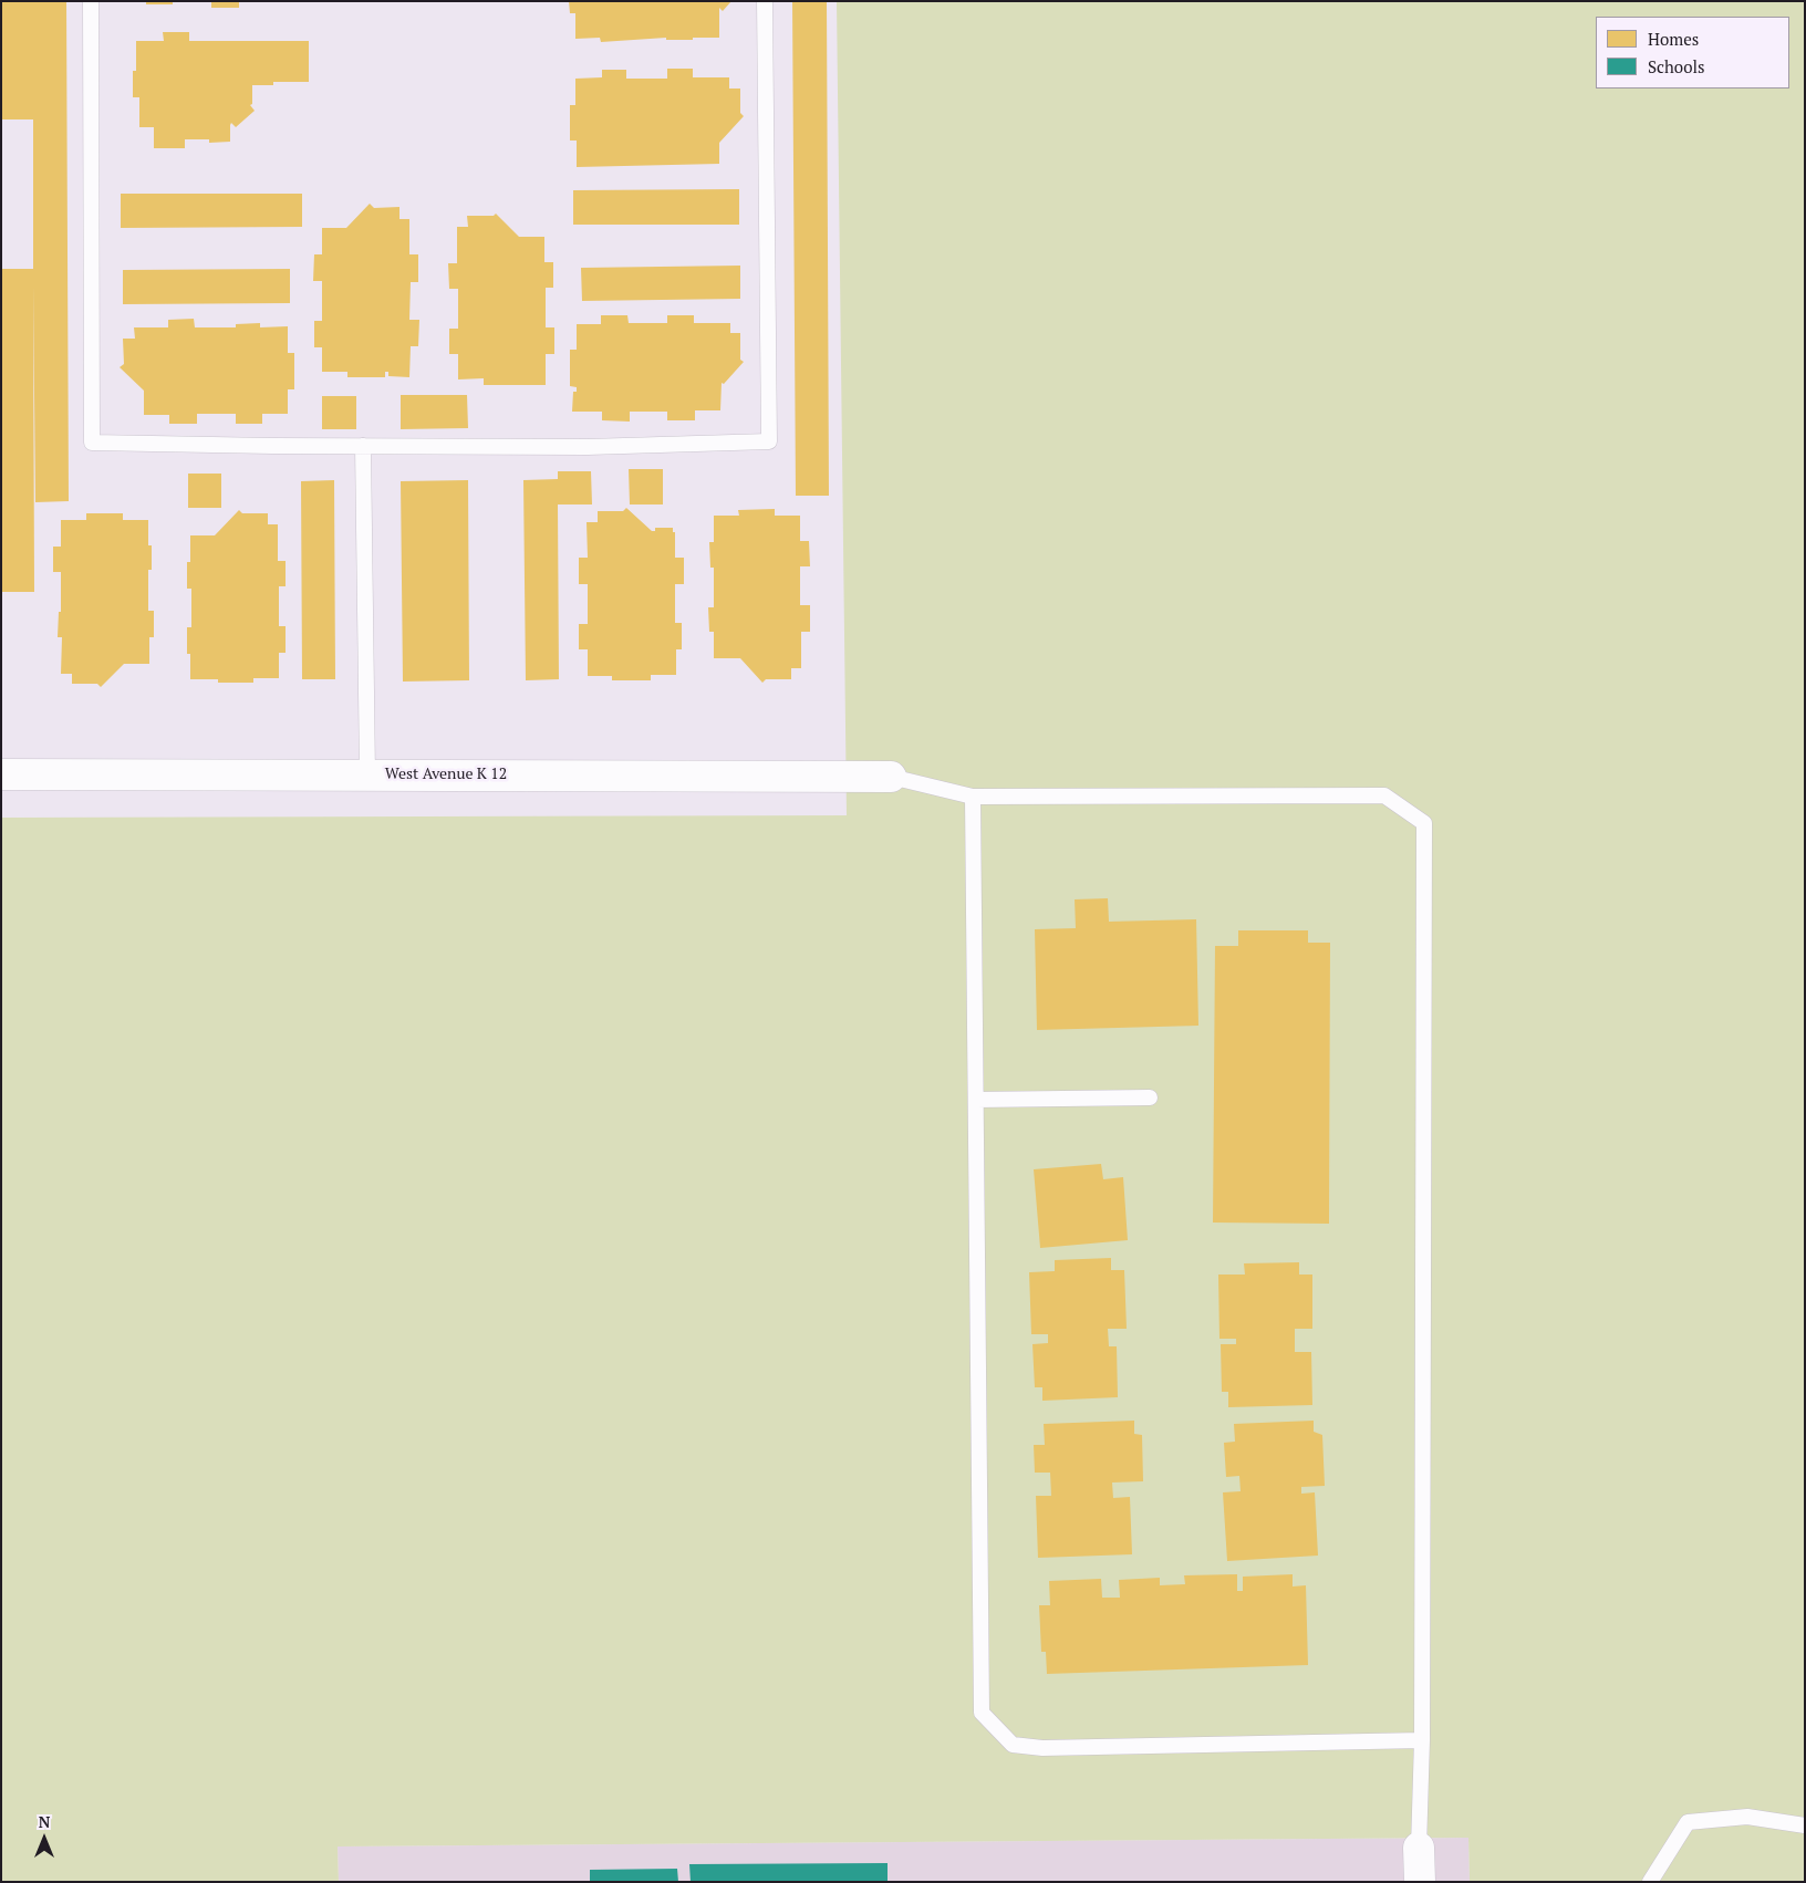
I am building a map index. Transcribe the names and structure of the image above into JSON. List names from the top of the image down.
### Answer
{
  "streets": {
    "street": ["West Avenue K 12"]
  },
  "legend": ["Homes", "Schools"],
  "north": "top"
}
